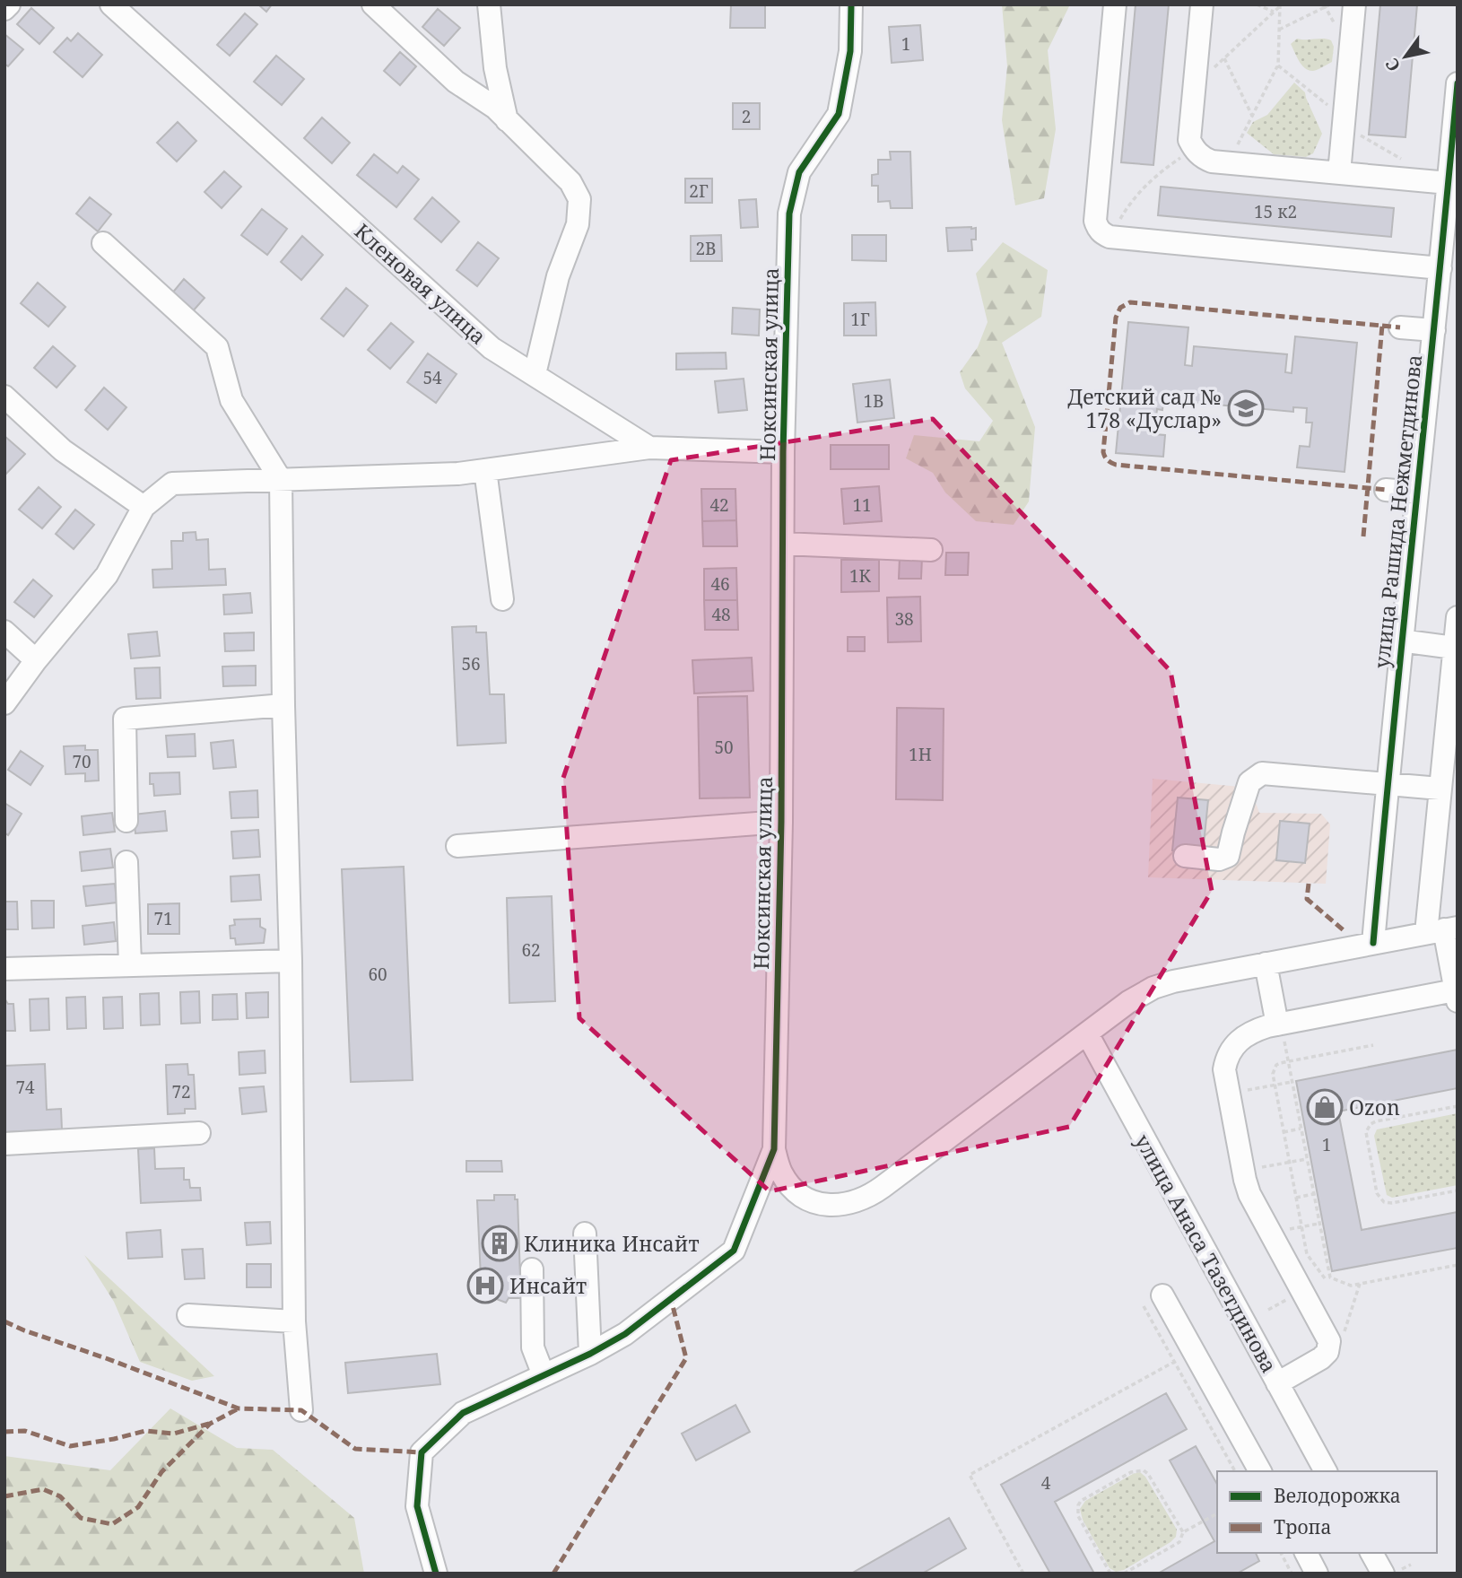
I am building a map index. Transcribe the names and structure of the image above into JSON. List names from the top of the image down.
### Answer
{
  "streets": {
    "street": [
      "Кленовая улица",
      "Ноксинская улица",
      "улица Рашида Нежметдинова",
      "улица Анаса Тазетдинова"
    ]
  },
  "places": {
    "school or university": ["Детский сад № 178 «Дуслар»"],
    "shop": ["Ozon"],
    "building": ["Клиника Инсайт"],
    "hospital": ["Инсайт"]
  },
  "house_numbers": [
    "1",
    "2",
    "2Г",
    "15 к2",
    "2В",
    "1Г",
    "54",
    "1В",
    "42",
    "11",
    "1К",
    "46",
    "48",
    "38",
    "56",
    "50",
    "1Н",
    "70",
    "71",
    "62",
    "60",
    "74",
    "72",
    "1",
    "4"
  ],
  "legend": ["Велодорожка", "Тропа"],
  "north": "bottom left"
}
